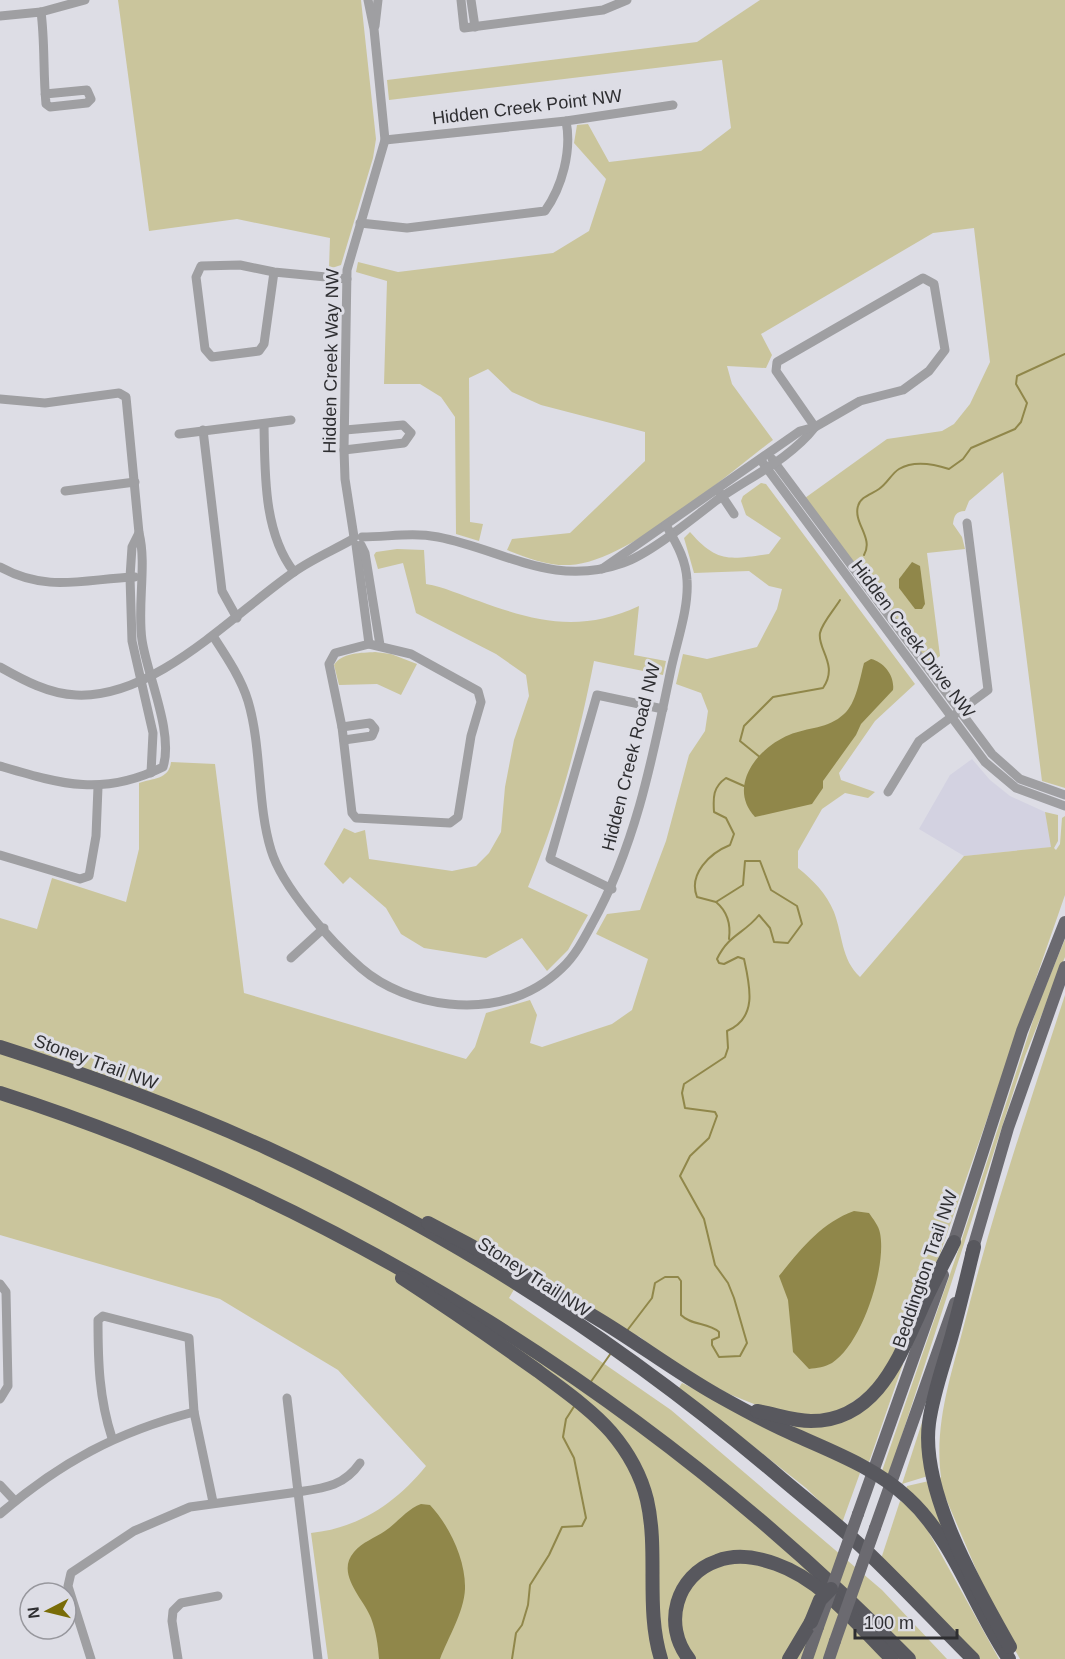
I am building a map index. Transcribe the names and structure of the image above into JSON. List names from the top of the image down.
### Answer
{
  "streets": {
    "highway": ["Stoney Trail NW"],
    "main road": ["Beddington Trail NW"],
    "street": [
      "Hidden Creek Point NW",
      "Hidden Creek Way NW",
      "Hidden Creek Drive NW",
      "Hidden Creek Road NW"
    ]
  },
  "crossings": [
    ["Hidden Creek Point NW", "Hidden Creek Way NW"]
  ],
  "scale_bar": "100 m",
  "north": "left"
}
